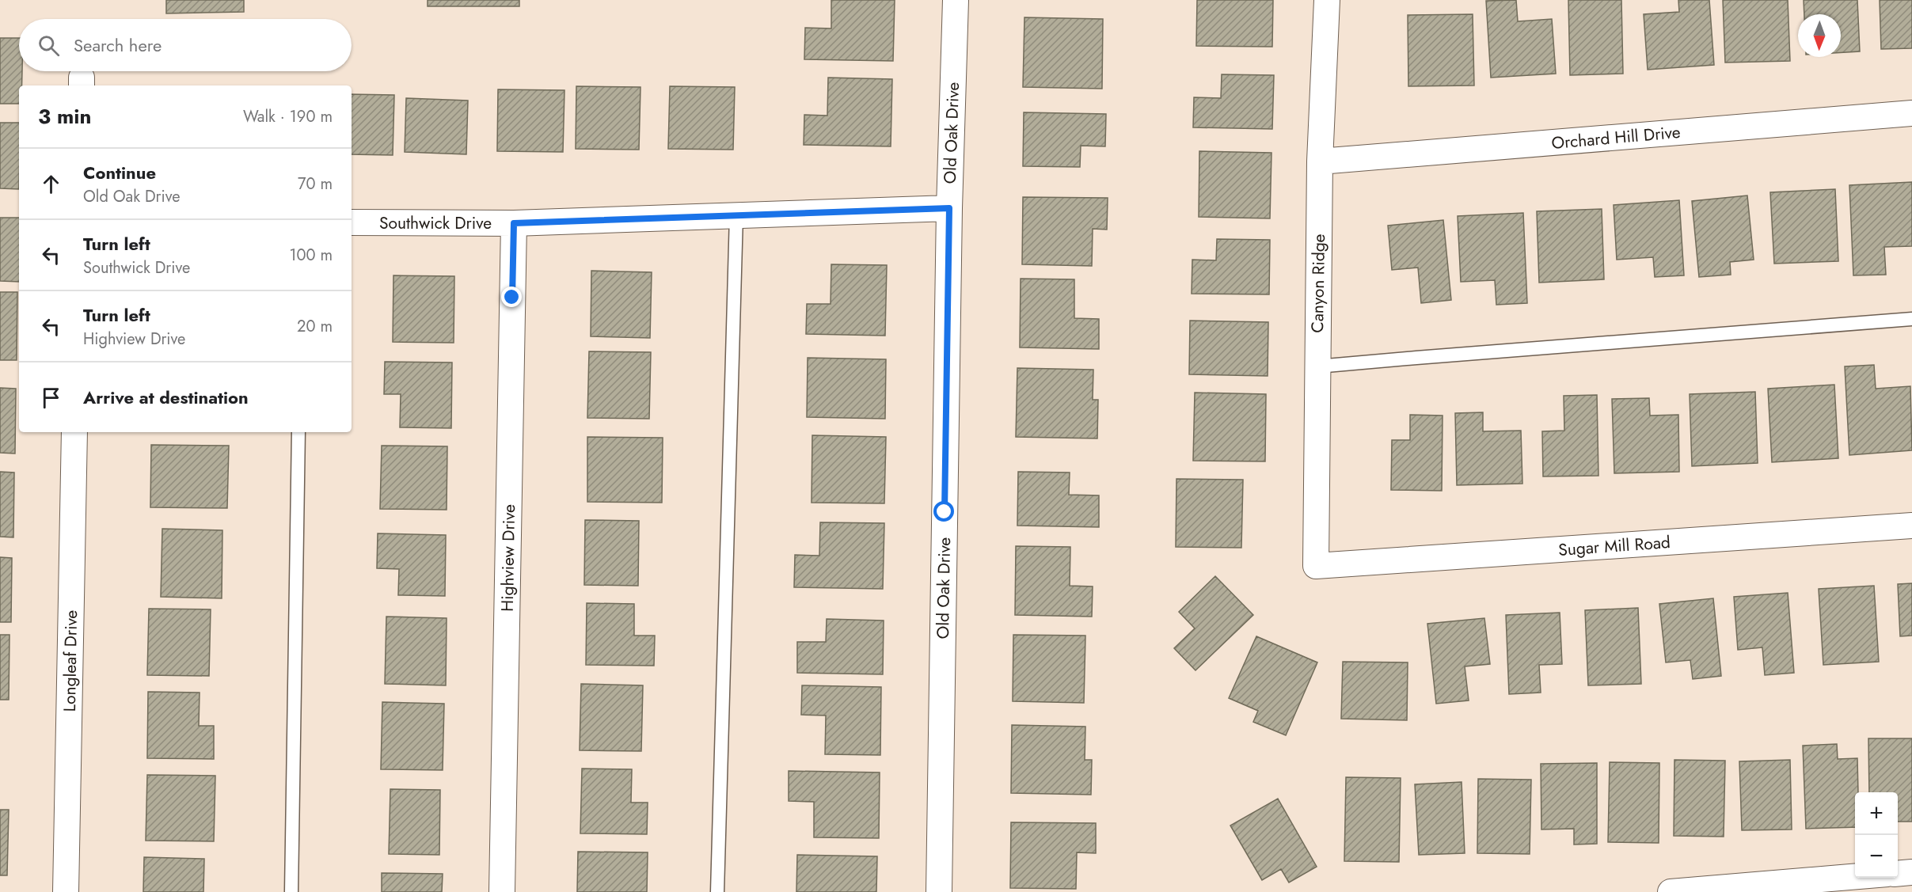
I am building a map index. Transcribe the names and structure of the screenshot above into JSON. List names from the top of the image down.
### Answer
{
  "streets": {
    "street": [
      "Old Oak Drive",
      "Orchard Hill Drive",
      "Southwick Drive",
      "Canyon Ridge",
      "Sugar Mill Road",
      "Highview Drive",
      "Longleaf Drive"
    ]
  },
  "crossings": [
    ["Old Oak Drive", "Southwick Drive"],
    ["Orchard Hill Drive", "Canyon Ridge"],
    ["Southwick Drive", "Highview Drive"],
    ["Canyon Ridge", "Sugar Mill Road"]
  ],
  "north": "bottom",
  "page": {
    "search": "Search here",
    "heading": ["3 min", "Walk · 190 m"],
    "list": [
      ["Continue", "Old Oak Drive", "70 m"],
      ["Turn left", "Southwick Drive", "100 m"],
      ["Turn left", "Highview Drive", "20 m"],
      "Arrive at destination"
    ],
    "map_buttons": ["+", "−"]
  }
}
